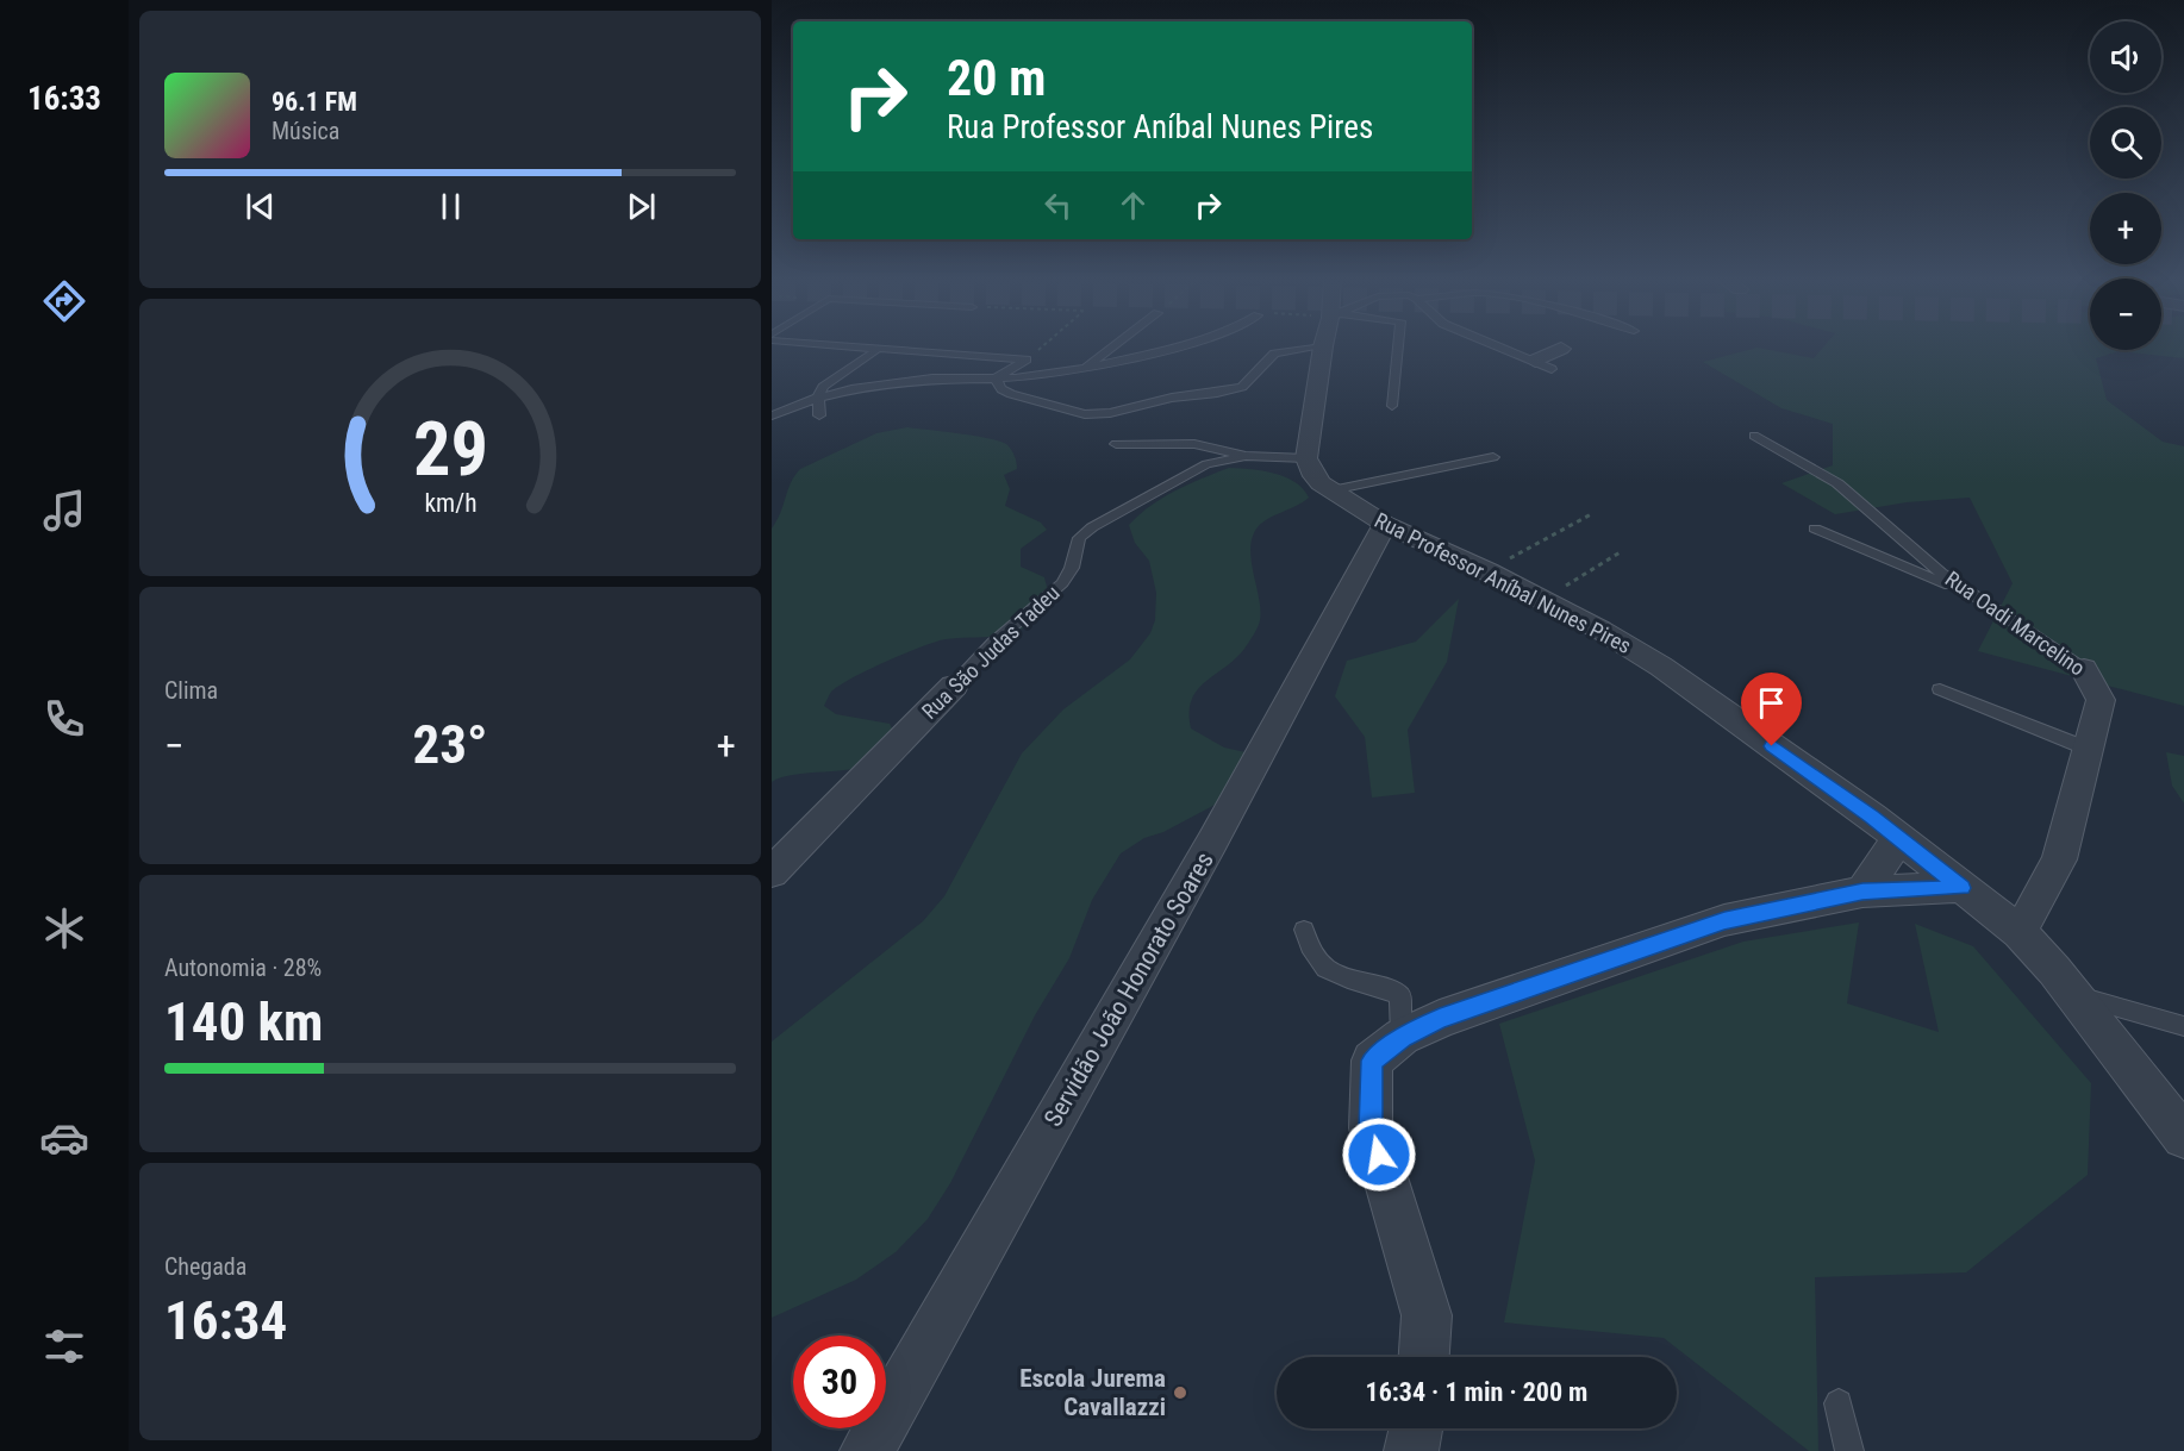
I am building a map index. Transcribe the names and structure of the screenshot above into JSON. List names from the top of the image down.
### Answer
{
  "streets": {
    "street": [
      "Rua Professor Aníbal Nunes Pires",
      "Rua Oadi Marcelino",
      "Rua São Judas Tadeu",
      "Servidão João Honorato Soares"
    ]
  },
  "crossings": [
    ["Rua Professor Aníbal Nunes Pires", "Rua Oadi Marcelino"],
    ["Rua Professor Aníbal Nunes Pires", "Rua São Judas Tadeu"],
    ["Rua Professor Aníbal Nunes Pires", "Servidão João Honorato Soares"]
  ],
  "places": ["Escola Jurema Cavallazzi"],
  "page": {
    "tabs": "16:33",
    "map_buttons": ["+", "−"],
    "turn": ["20 m", "Rua Professor Aníbal Nunes Pires"],
    "song": ["96.1 FM", "Música"],
    "tile": [
      "Clima",
      ["Autonomia · 28%", "140 km"],
      ["Chegada", "16:34"]
    ],
    "heat": ["−", "23°", "+"],
    "limit": "30",
    "trip": "16:34 · 1 min · 200 m",
    "gauge": ["29", "km/h"]
  }
}
